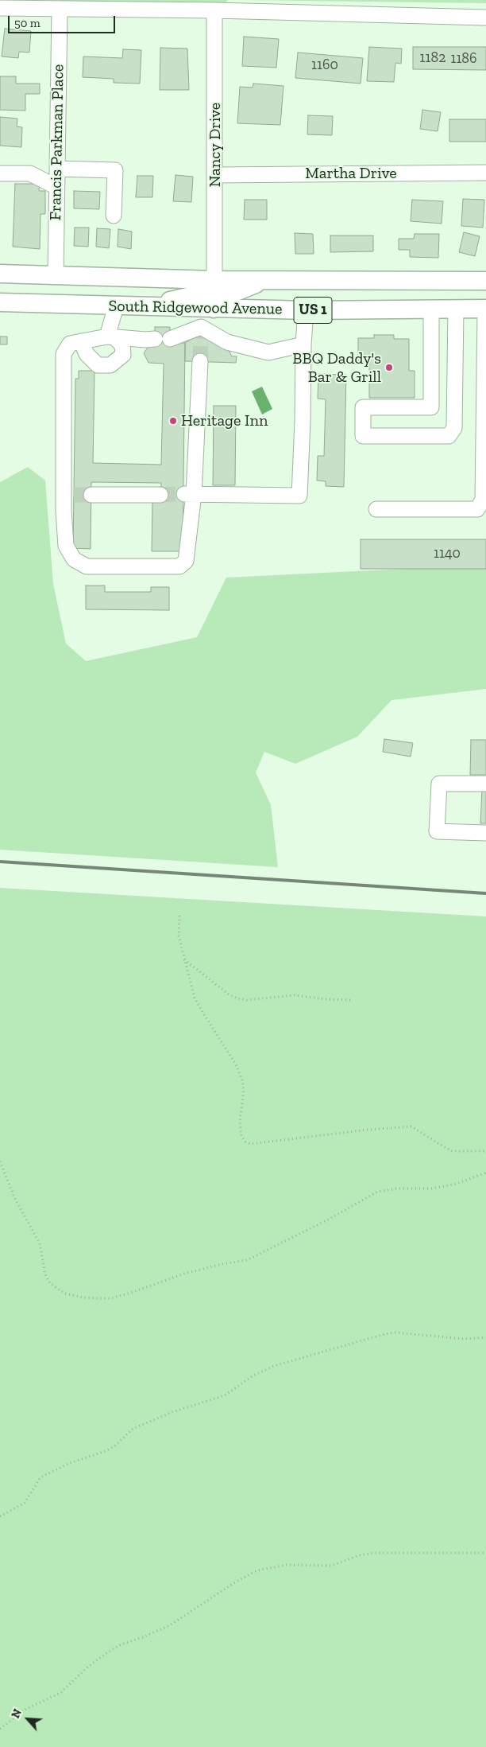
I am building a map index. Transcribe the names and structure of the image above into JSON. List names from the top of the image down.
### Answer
{
  "streets": {
    "main road": ["South Ridgewood Avenue", "US 1"],
    "street": ["Francis Parkman Place", "Nancy Drive", "Martha Drive"]
  },
  "crossings": [
    ["Francis Parkman Place", "South Ridgewood Avenue"],
    ["Nancy Drive", "Martha Drive"],
    ["Nancy Drive", "South Ridgewood Avenue"]
  ],
  "places": ["BBQ Daddy's Bar & Grill", "Heritage Inn"],
  "house_numbers": [
    "1182",
    "1186",
    "1160",
    "1140"
  ],
  "scale_bar": "50 m",
  "north": "top left"
}
